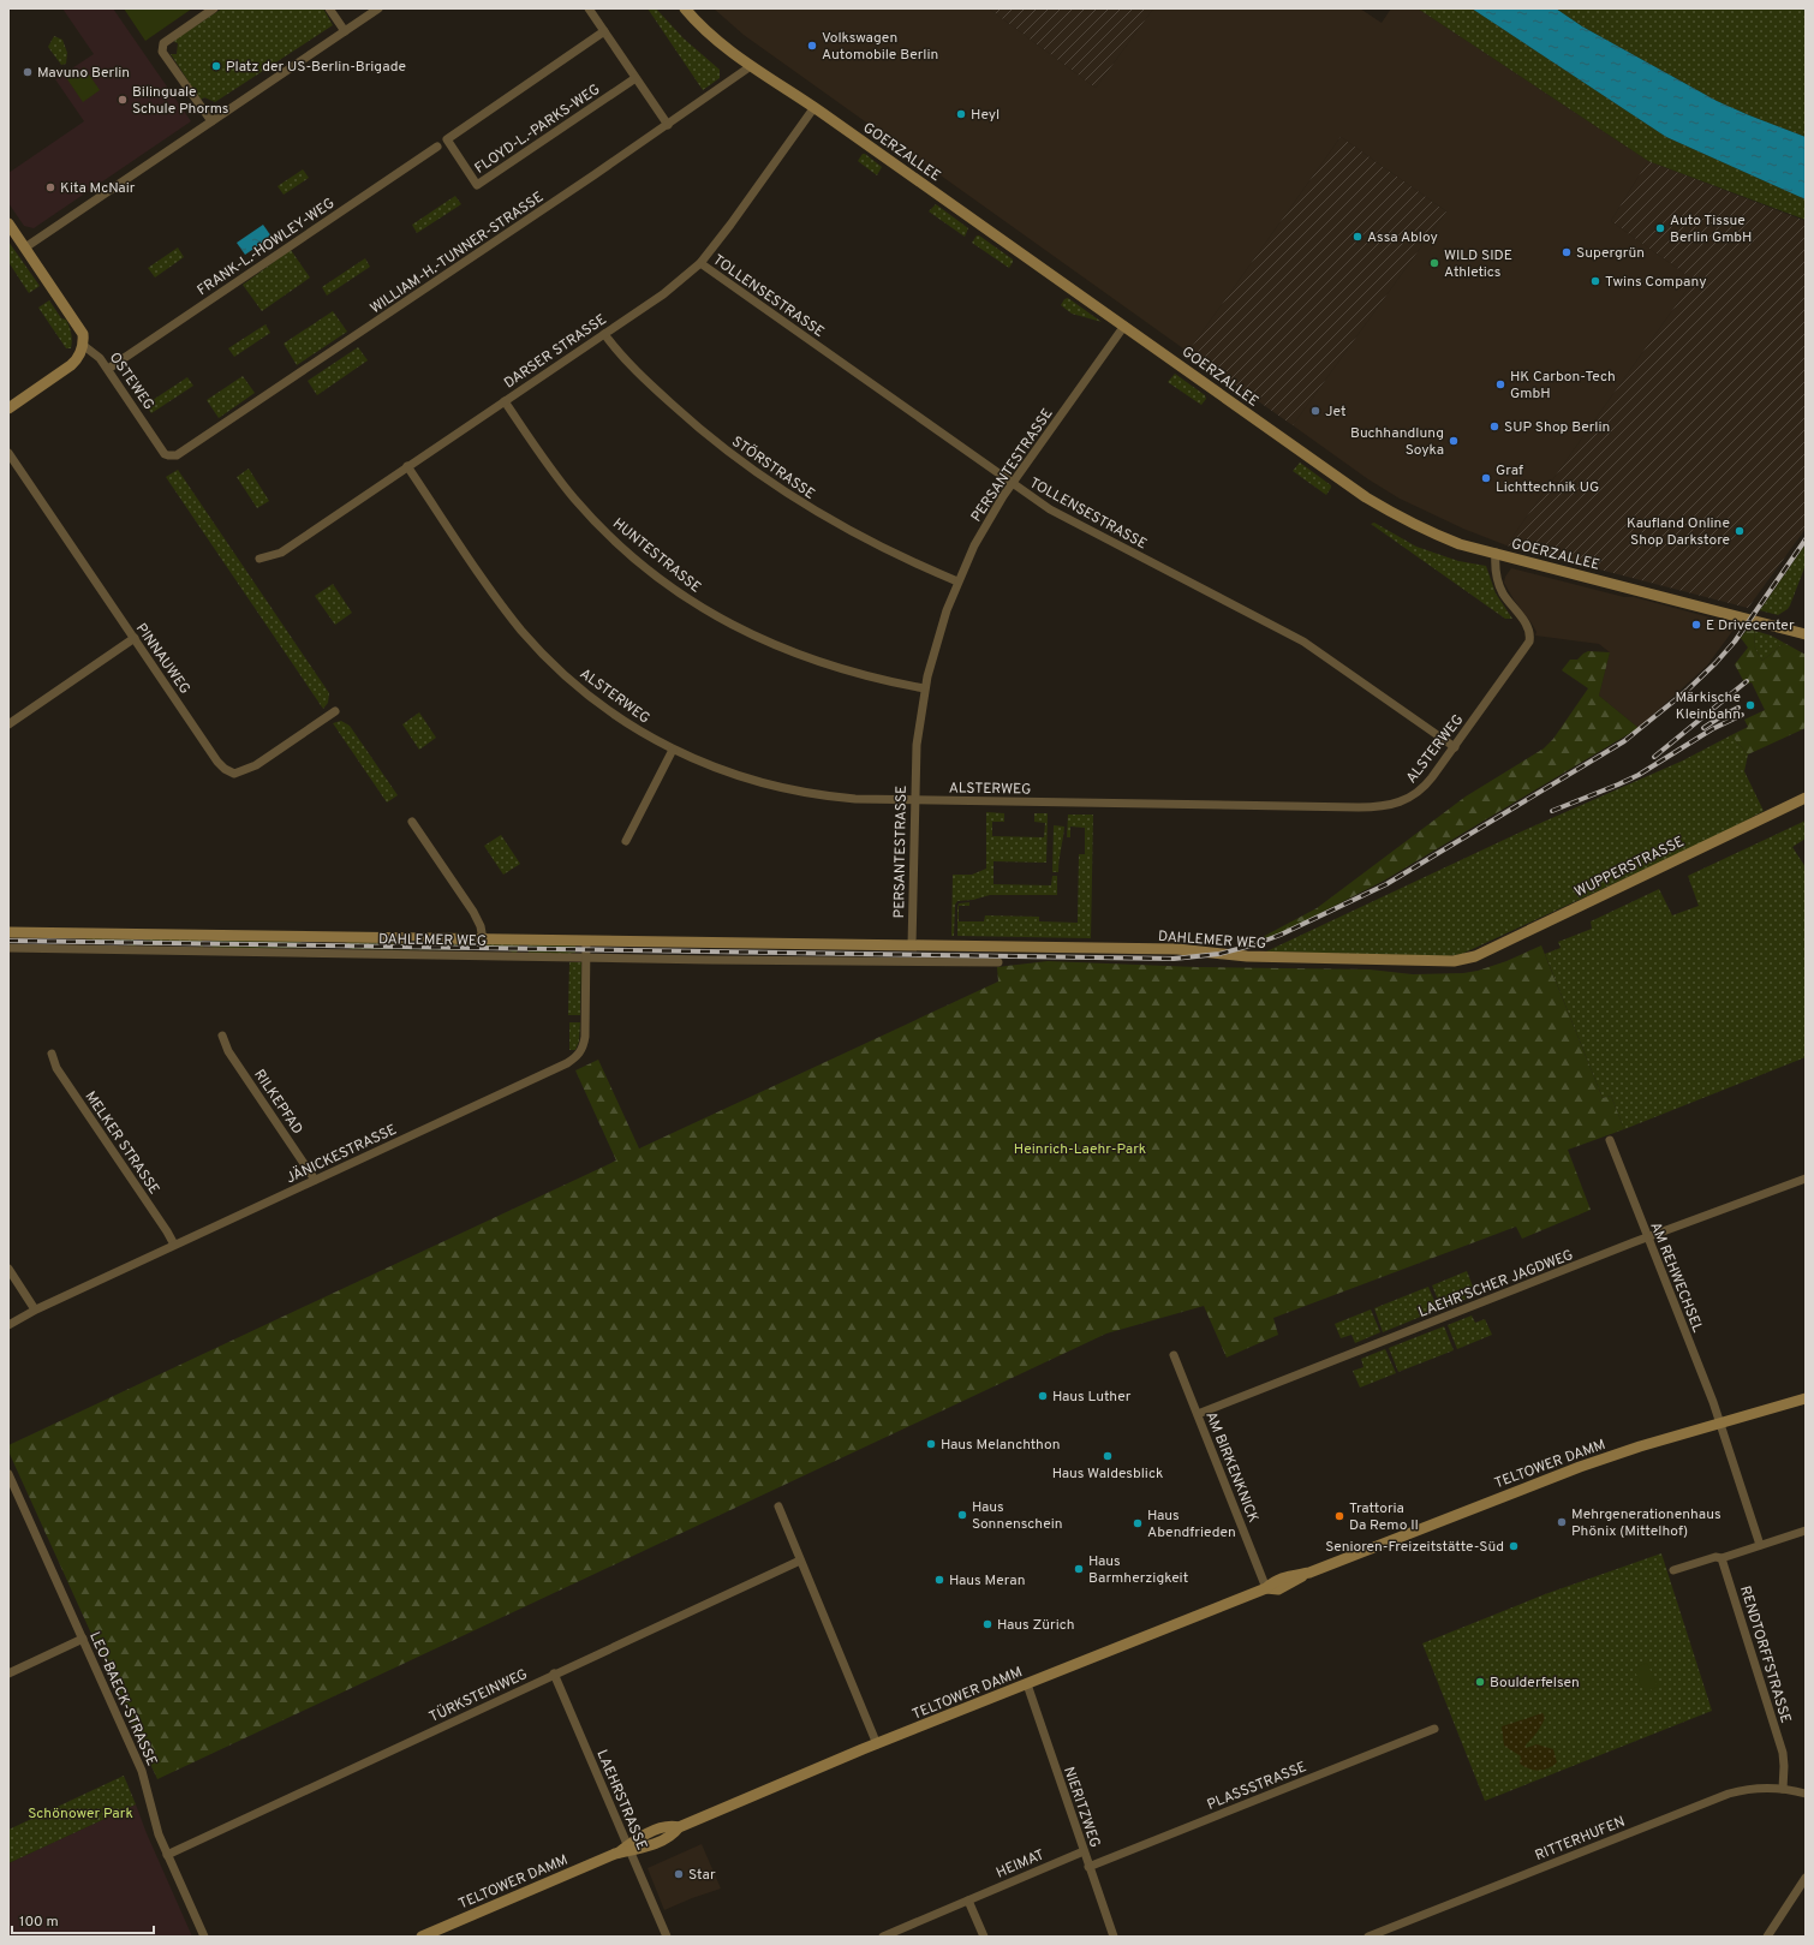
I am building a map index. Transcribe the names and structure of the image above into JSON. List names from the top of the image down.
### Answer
{
  "streets": {
    "main road": [
      "GOERZALLEE",
      "WUPPERSTRASSE",
      "DAHLEMER WEG",
      "TELTOWER DAMM"
    ],
    "street": [
      "FLOYD-L.-PARKS-WEG",
      "FRANK-L.-HOWLEY-WEG",
      "WILLIAM-H.-TUNNER-STRASSE",
      "TOLLENSESTRASSE",
      "DARSER STRASSE",
      "OSTEWEG",
      "PERSANTESTRASSE",
      "STÖRSTRASSE",
      "HUNTESTRASSE",
      "PINNAUWEG",
      "ALSTERWEG",
      "RILKEPFAD",
      "MELKER STRASSE",
      "JÄNICKESTRASSE",
      "AM REHWECHSEL",
      "LAEHR'SCHER JAGDWEG",
      "AM BIRKENKNICK",
      "RENDTORFFSTRASSE",
      "TÜRKSTEINWEG",
      "LEO-BAECK-STRASSE",
      "PLASSSTRASSE",
      "LAEHRSTRASSE",
      "NIERITZWEG",
      "RITTERHUFEN",
      "HEIMAT"
    ]
  },
  "crossings": [
    ["GOERZALLEE", "WILLIAM-H.-TUNNER-STRASSE"],
    ["GOERZALLEE", "DARSER STRASSE"],
    ["GOERZALLEE", "PERSANTESTRASSE"],
    ["GOERZALLEE", "ALSTERWEG"],
    ["FRANK-L.-HOWLEY-WEG", "OSTEWEG"],
    ["WILLIAM-H.-TUNNER-STRASSE", "OSTEWEG"],
    ["TOLLENSESTRASSE", "DARSER STRASSE"],
    ["TOLLENSESTRASSE", "PERSANTESTRASSE"],
    ["TOLLENSESTRASSE", "ALSTERWEG"],
    ["DARSER STRASSE", "STÖRSTRASSE"],
    ["DARSER STRASSE", "HUNTESTRASSE"],
    ["DARSER STRASSE", "ALSTERWEG"],
    ["PERSANTESTRASSE", "STÖRSTRASSE"],
    ["PERSANTESTRASSE", "HUNTESTRASSE"],
    ["PERSANTESTRASSE", "ALSTERWEG"],
    ["PERSANTESTRASSE", "DAHLEMER WEG"],
    ["WUPPERSTRASSE", "DAHLEMER WEG"],
    ["DAHLEMER WEG", "JÄNICKESTRASSE"],
    ["RILKEPFAD", "JÄNICKESTRASSE"],
    ["MELKER STRASSE", "JÄNICKESTRASSE"],
    ["AM REHWECHSEL", "LAEHR'SCHER JAGDWEG"],
    ["AM REHWECHSEL", "TELTOWER DAMM"],
    ["LAEHR'SCHER JAGDWEG", "AM BIRKENKNICK"],
    ["TELTOWER DAMM", "AM BIRKENKNICK"],
    ["TELTOWER DAMM", "LAEHRSTRASSE"],
    ["TELTOWER DAMM", "NIERITZWEG"],
    ["RENDTORFFSTRASSE", "RITTERHUFEN"],
    ["TÜRKSTEINWEG", "LEO-BAECK-STRASSE"],
    ["TÜRKSTEINWEG", "LAEHRSTRASSE"],
    ["PLASSSTRASSE", "NIERITZWEG"],
    ["NIERITZWEG", "HEIMAT"]
  ],
  "parks": ["Heinrich-Laehr-Park", "Schönower Park"],
  "places": [
    "Volkswagen Automobile Berlin",
    "Platz der US-Berlin-Brigade",
    "Mavuno Berlin",
    "Bilinguale Schule Phorms",
    "Heyl",
    "Kita McNair",
    "Auto Tissue Berlin GmbH",
    "Assa Abloy",
    "Supergrün",
    "WILD SIDE Athletics",
    "Twins Company",
    "HK Carbon-Tech GmbH",
    "Jet",
    "SUP Shop Berlin",
    "Buchhandlung Soyka",
    "Graf Lichttechnik UG",
    "Kaufland Online Shop Darkstore",
    "E Drivecenter",
    "Märkische Kleinbahn",
    "Haus Luther",
    "Haus Melanchthon",
    "Haus Waldesblick",
    "Haus Sonnenschein",
    "Trattoria Da Remo II",
    "Mehrgenerationenhaus Phönix (Mittelhof)",
    "Haus Abendfrieden",
    "Senioren-Freizeitstätte-Süd",
    "Haus Barmherzigkeit",
    "Haus Meran",
    "Haus Zürich",
    "Boulderfelsen",
    "Star"
  ],
  "scale_bar": "100 m"
}
